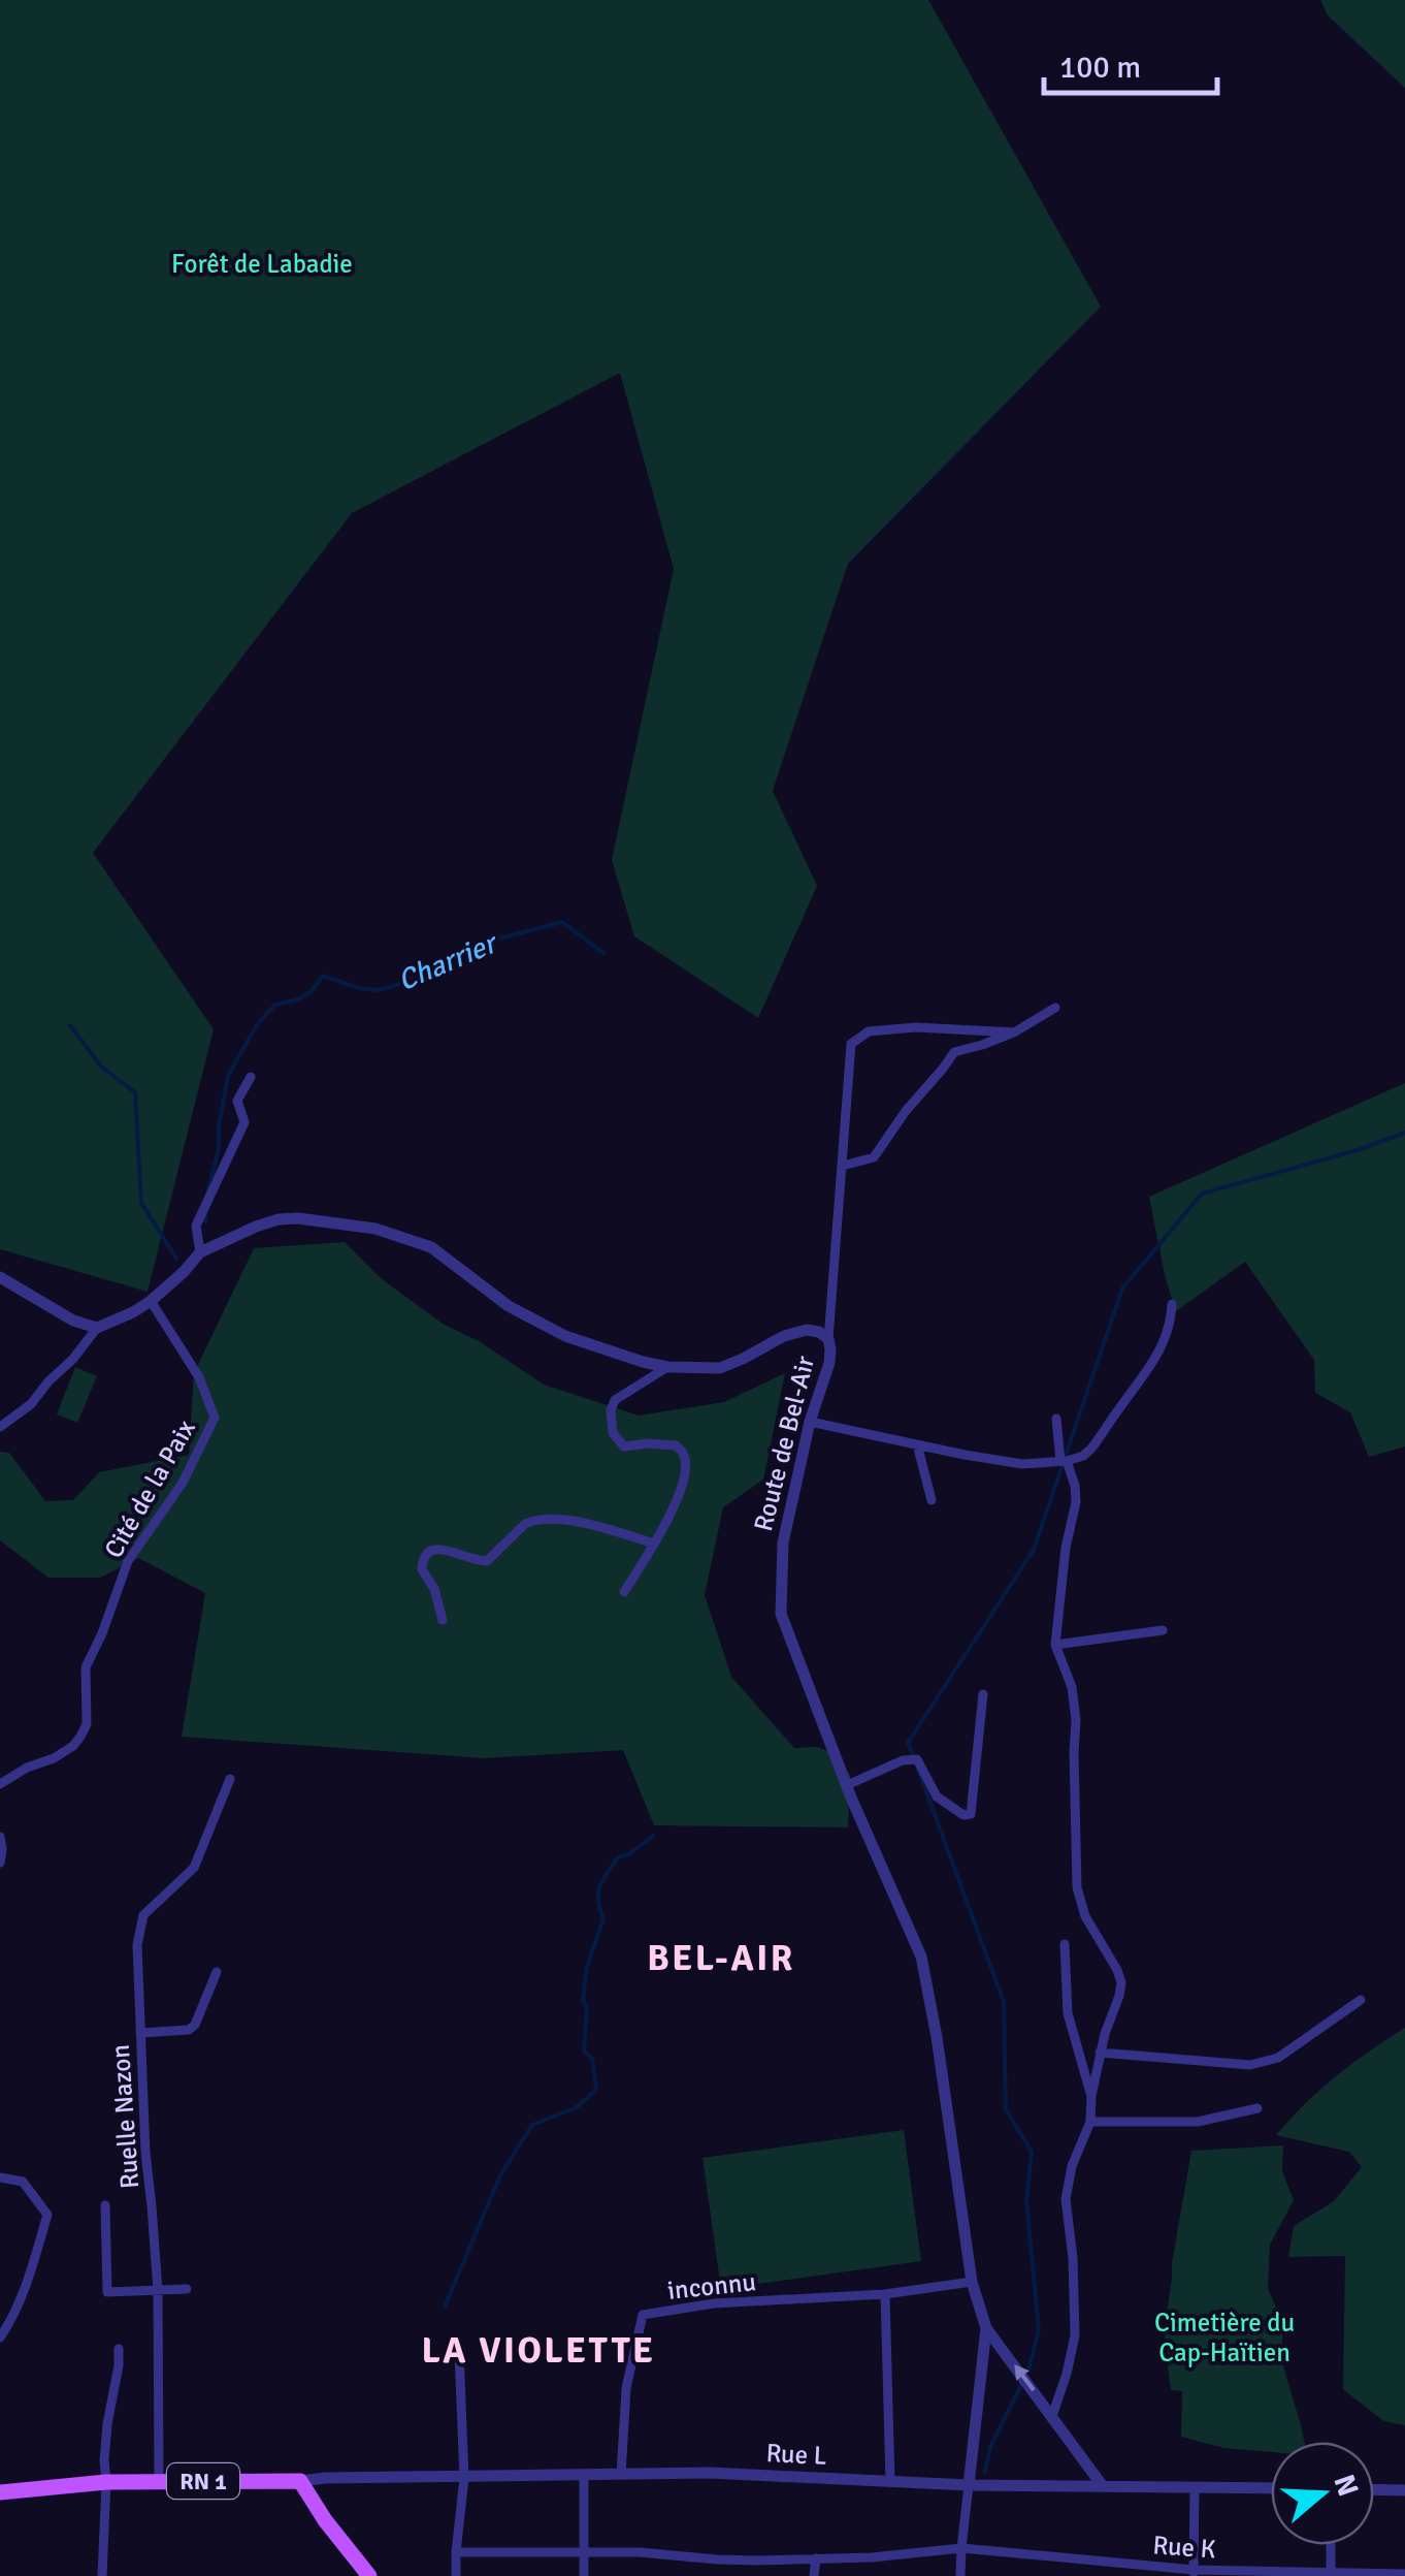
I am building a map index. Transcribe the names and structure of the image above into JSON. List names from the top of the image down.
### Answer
{
  "streets": {
    "main road": ["RN 1"],
    "street": [
      "Route de Bel-Air",
      "Cité de la Paix",
      "Ruelle Nazon",
      "inconnu",
      "Rue L",
      "Rue K"
    ]
  },
  "crossings": [
    ["Route de Bel-Air", "Cité de la Paix"],
    ["Route de Bel-Air", "inconnu"],
    ["Route de Bel-Air", "Rue L"],
    ["Ruelle Nazon", "RN 1"],
    ["inconnu", "Rue L"],
    ["Rue L", "RN 1"]
  ],
  "districts": ["BEL-AIR", "LA VIOLETTE"],
  "water": ["Charrier"],
  "parks": ["Forêt de Labadie", "Cimetière du Cap-Haïtien"],
  "scale_bar": "100 m",
  "north": "right"
}
